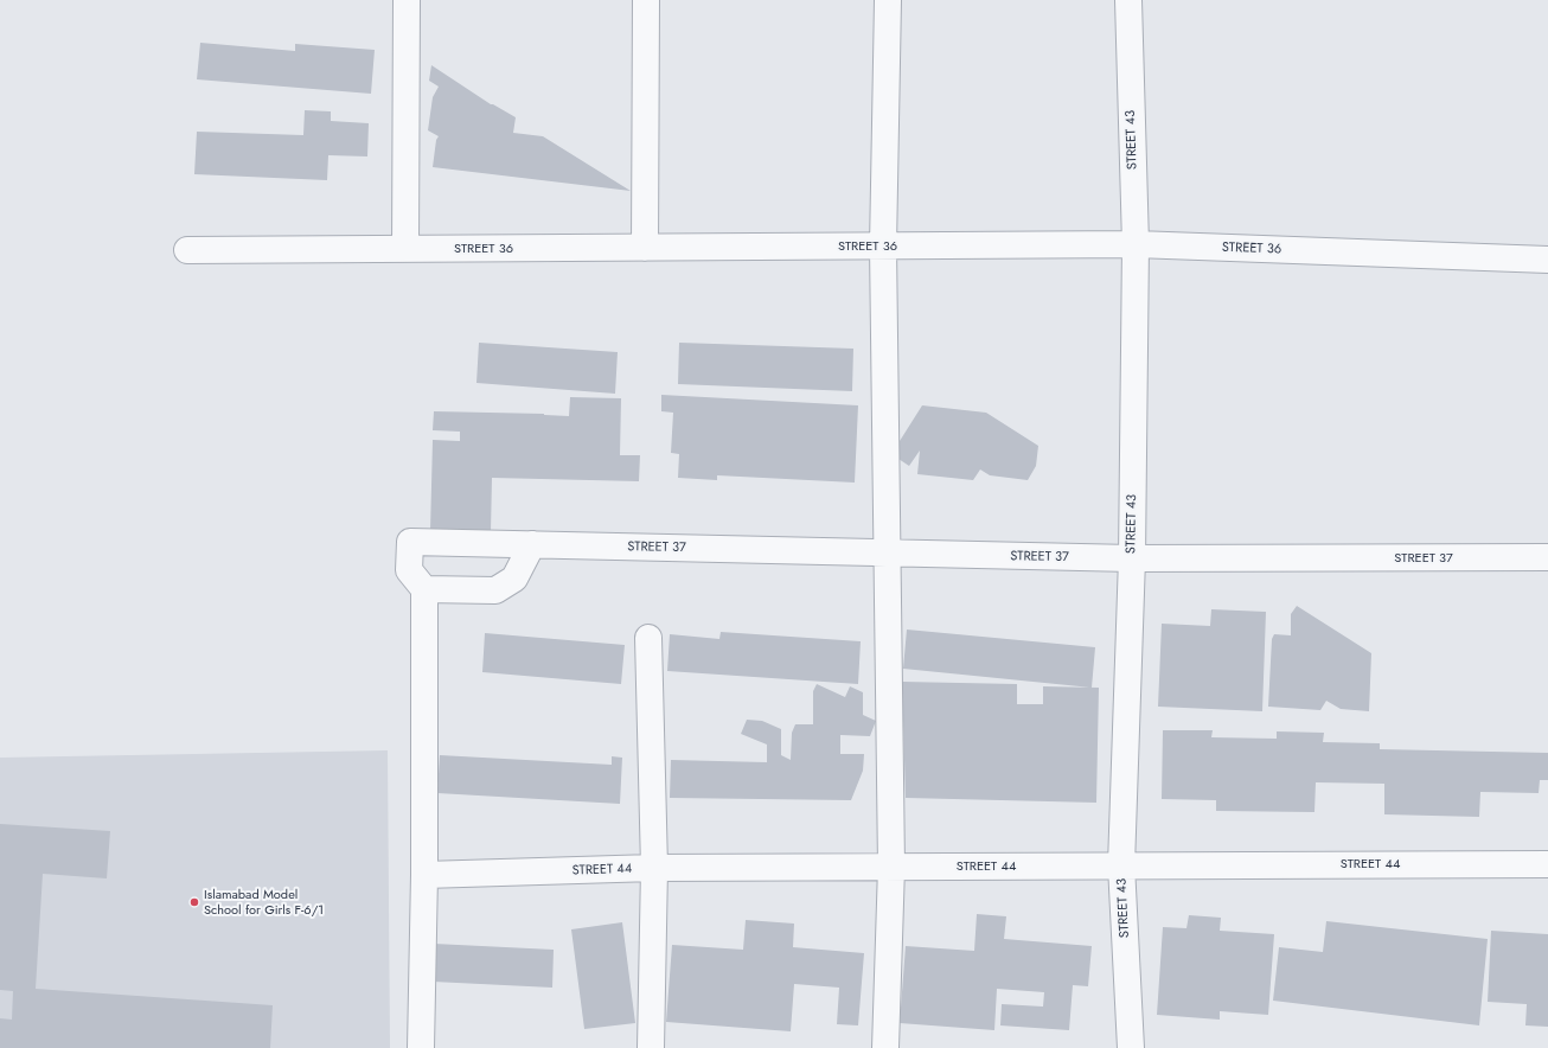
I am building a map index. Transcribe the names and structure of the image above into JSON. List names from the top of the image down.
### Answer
{
  "streets": {
    "street": [
      "STREET 43",
      "STREET 36",
      "STREET 37",
      "STREET 44"
    ]
  },
  "crossings": [
    ["STREET 43", "STREET 36"],
    ["STREET 43", "STREET 37"],
    ["STREET 43", "STREET 44"]
  ],
  "places": ["Islamabad Model School for Girls F-6/1"]
}
